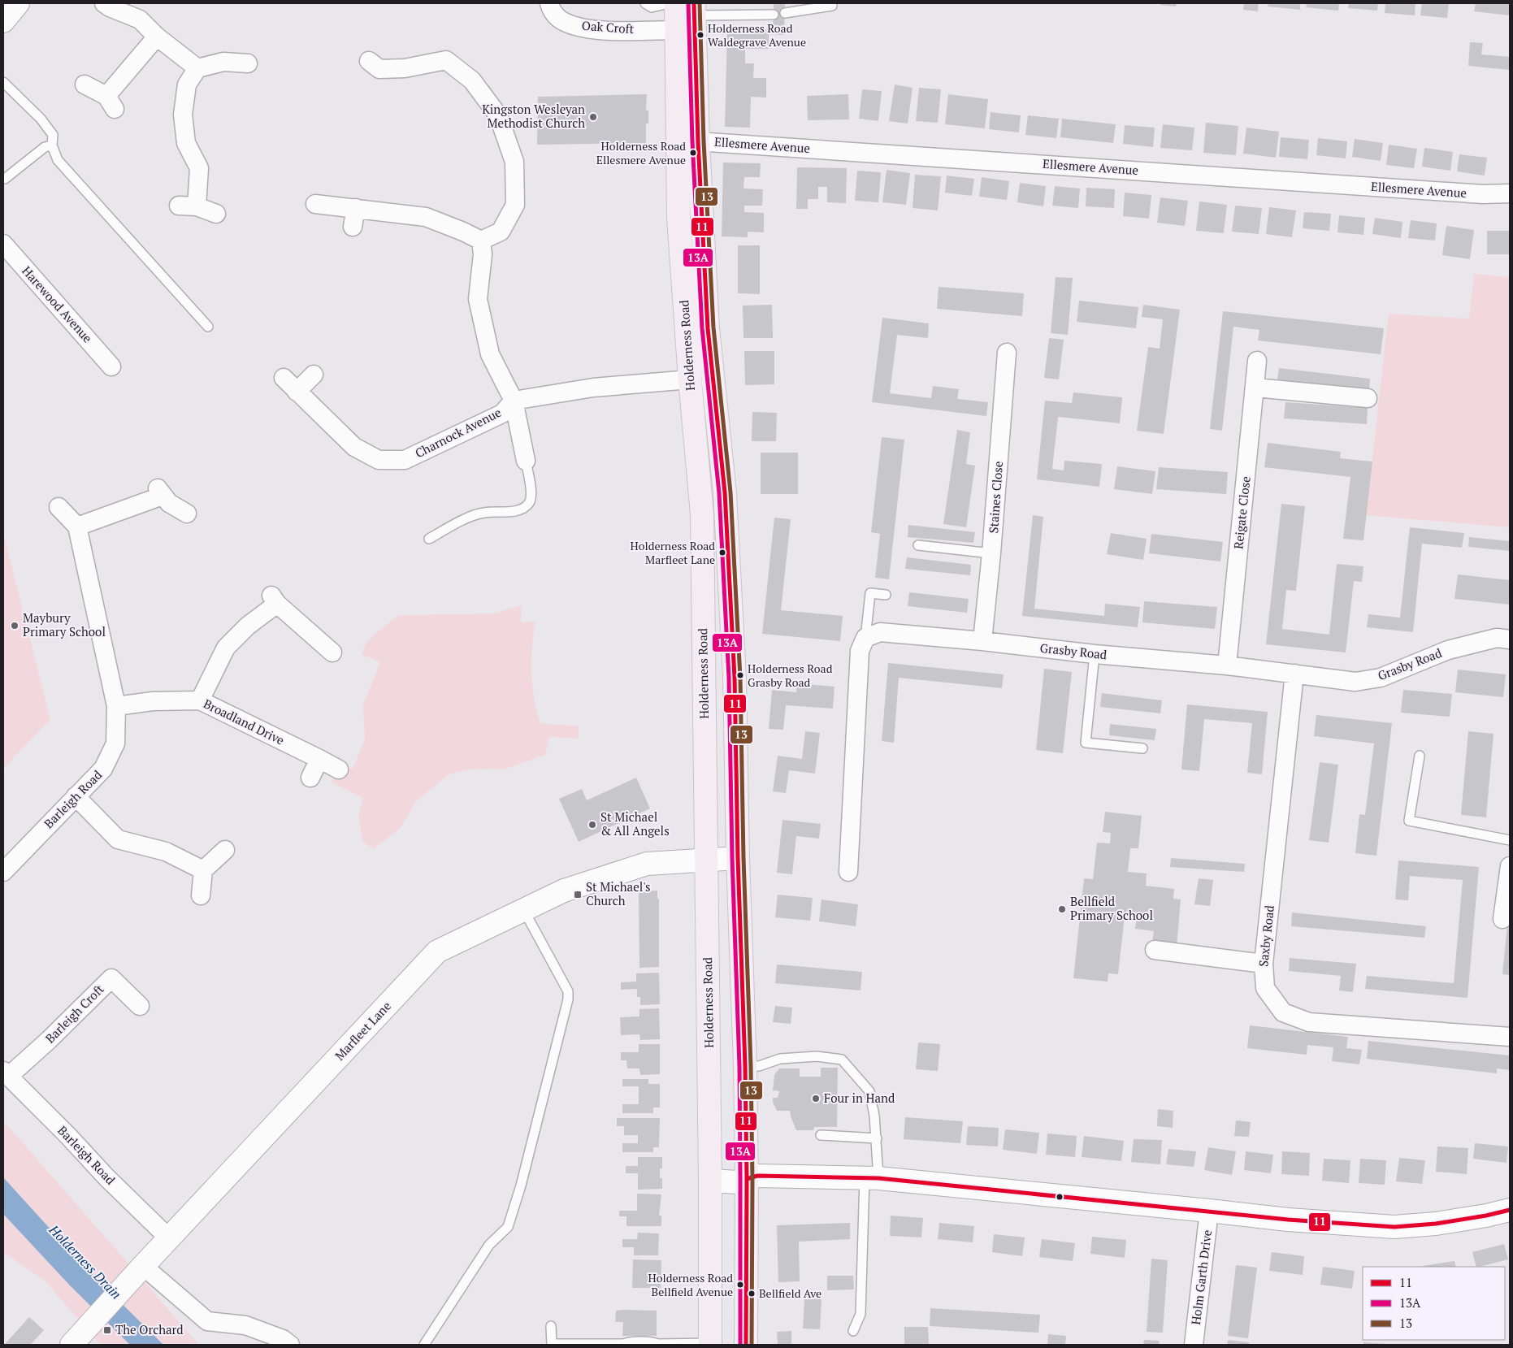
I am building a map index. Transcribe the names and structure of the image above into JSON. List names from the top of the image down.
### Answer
{
  "streets": {
    "highway": ["Holderness Road"],
    "street": [
      "Oak Croft",
      "Ellesmere Avenue",
      "Harewood Avenue",
      "Charnock Avenue",
      "Staines Close",
      "Reigate Close",
      "Grasby Road",
      "Broadland Drive",
      "Barleigh Road",
      "Saxby Road",
      "Barleigh Croft",
      "Marfleet Lane",
      "Holm Garth Drive"
    ]
  },
  "crossings": [
    ["Oak Croft", "Holderness Road"],
    ["Ellesmere Avenue", "Holderness Road"],
    ["Holderness Road", "Charnock Avenue"],
    ["Holderness Road", "Marfleet Lane"],
    ["Staines Close", "Grasby Road"],
    ["Reigate Close", "Grasby Road"],
    ["Grasby Road", "Saxby Road"],
    ["Broadland Drive", "Barleigh Road"],
    ["Barleigh Road", "Barleigh Croft"],
    ["Barleigh Road", "Marfleet Lane"]
  ],
  "water": ["Holderness Drain"],
  "places": {
    "other": [
      "Holderness Road Waldegrave Avenue",
      "Kingston Wesleyan Methodist Church",
      "Holderness Road Ellesmere Avenue",
      "Holderness Road Marfleet Lane",
      "Maybury Primary School",
      "Holderness Road Grasby Road",
      "St Michael & All Angels",
      "Bellfield Primary School",
      "Four in Hand",
      "Holderness Road Bellfield Avenue",
      "Bellfield Ave"
    ],
    "transit": ["St Michael's Church", "The Orchard"]
  },
  "lines": ["transit line 11", "transit line 13A", "transit line 13"],
  "legend": ["11", "13A", "13"]
}
